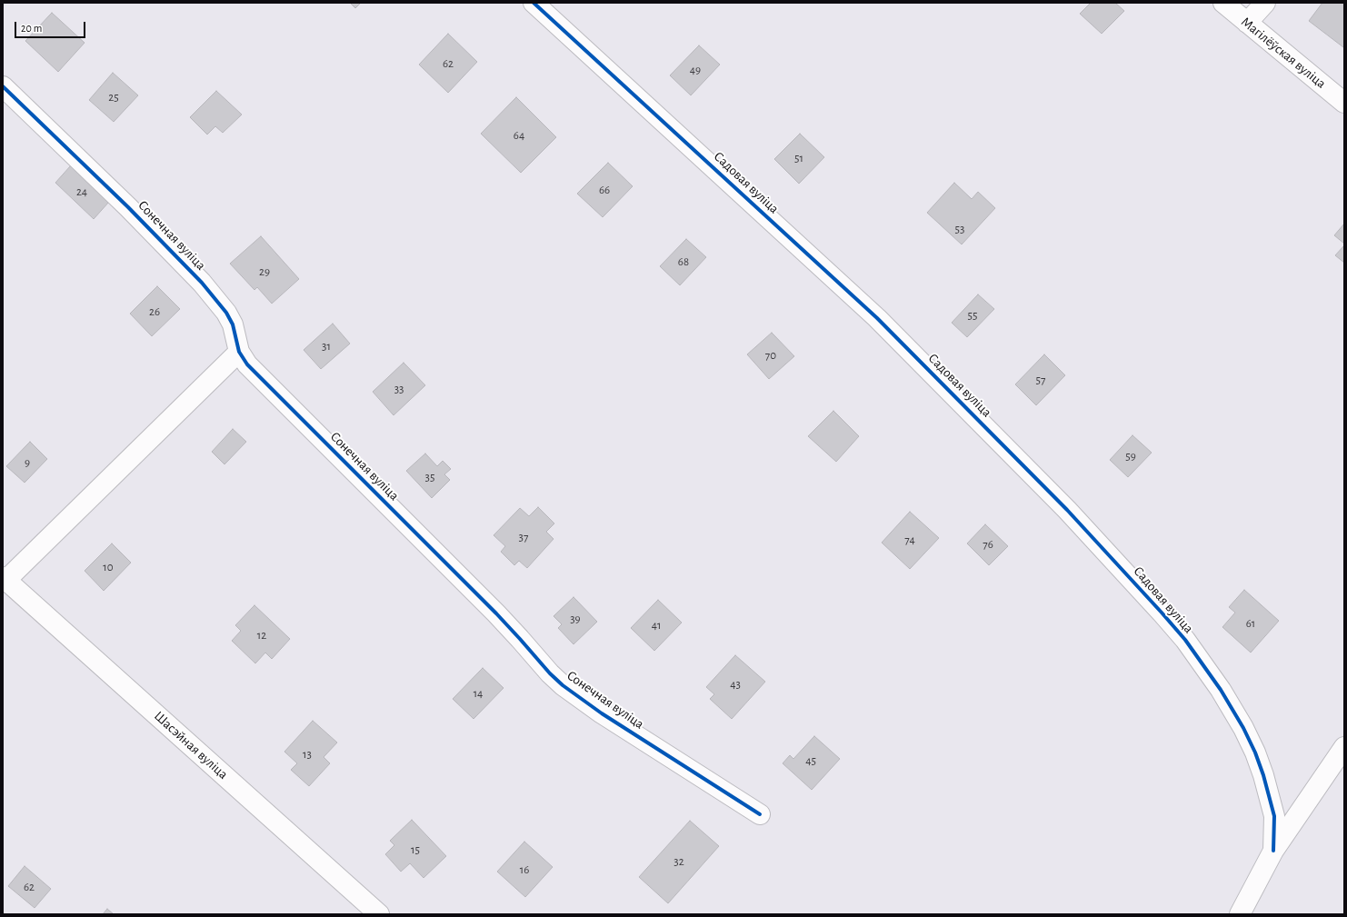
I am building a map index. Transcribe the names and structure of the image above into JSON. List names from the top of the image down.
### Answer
{
  "streets": {
    "street": [
      "Магілёўская вуліца",
      "Садовая вуліца",
      "Сонечная вуліца",
      "Шасэйная вуліца"
    ]
  },
  "house_numbers": [
    "62",
    "49",
    "25",
    "64",
    "51",
    "66",
    "24",
    "53",
    "68",
    "29",
    "26",
    "55",
    "31",
    "70",
    "57",
    "33",
    "59",
    "9",
    "35",
    "37",
    "74",
    "76",
    "10",
    "39",
    "61",
    "41",
    "12",
    "43",
    "14",
    "13",
    "45",
    "15",
    "32",
    "16",
    "62"
  ],
  "scale_bar": "20 m"
}
